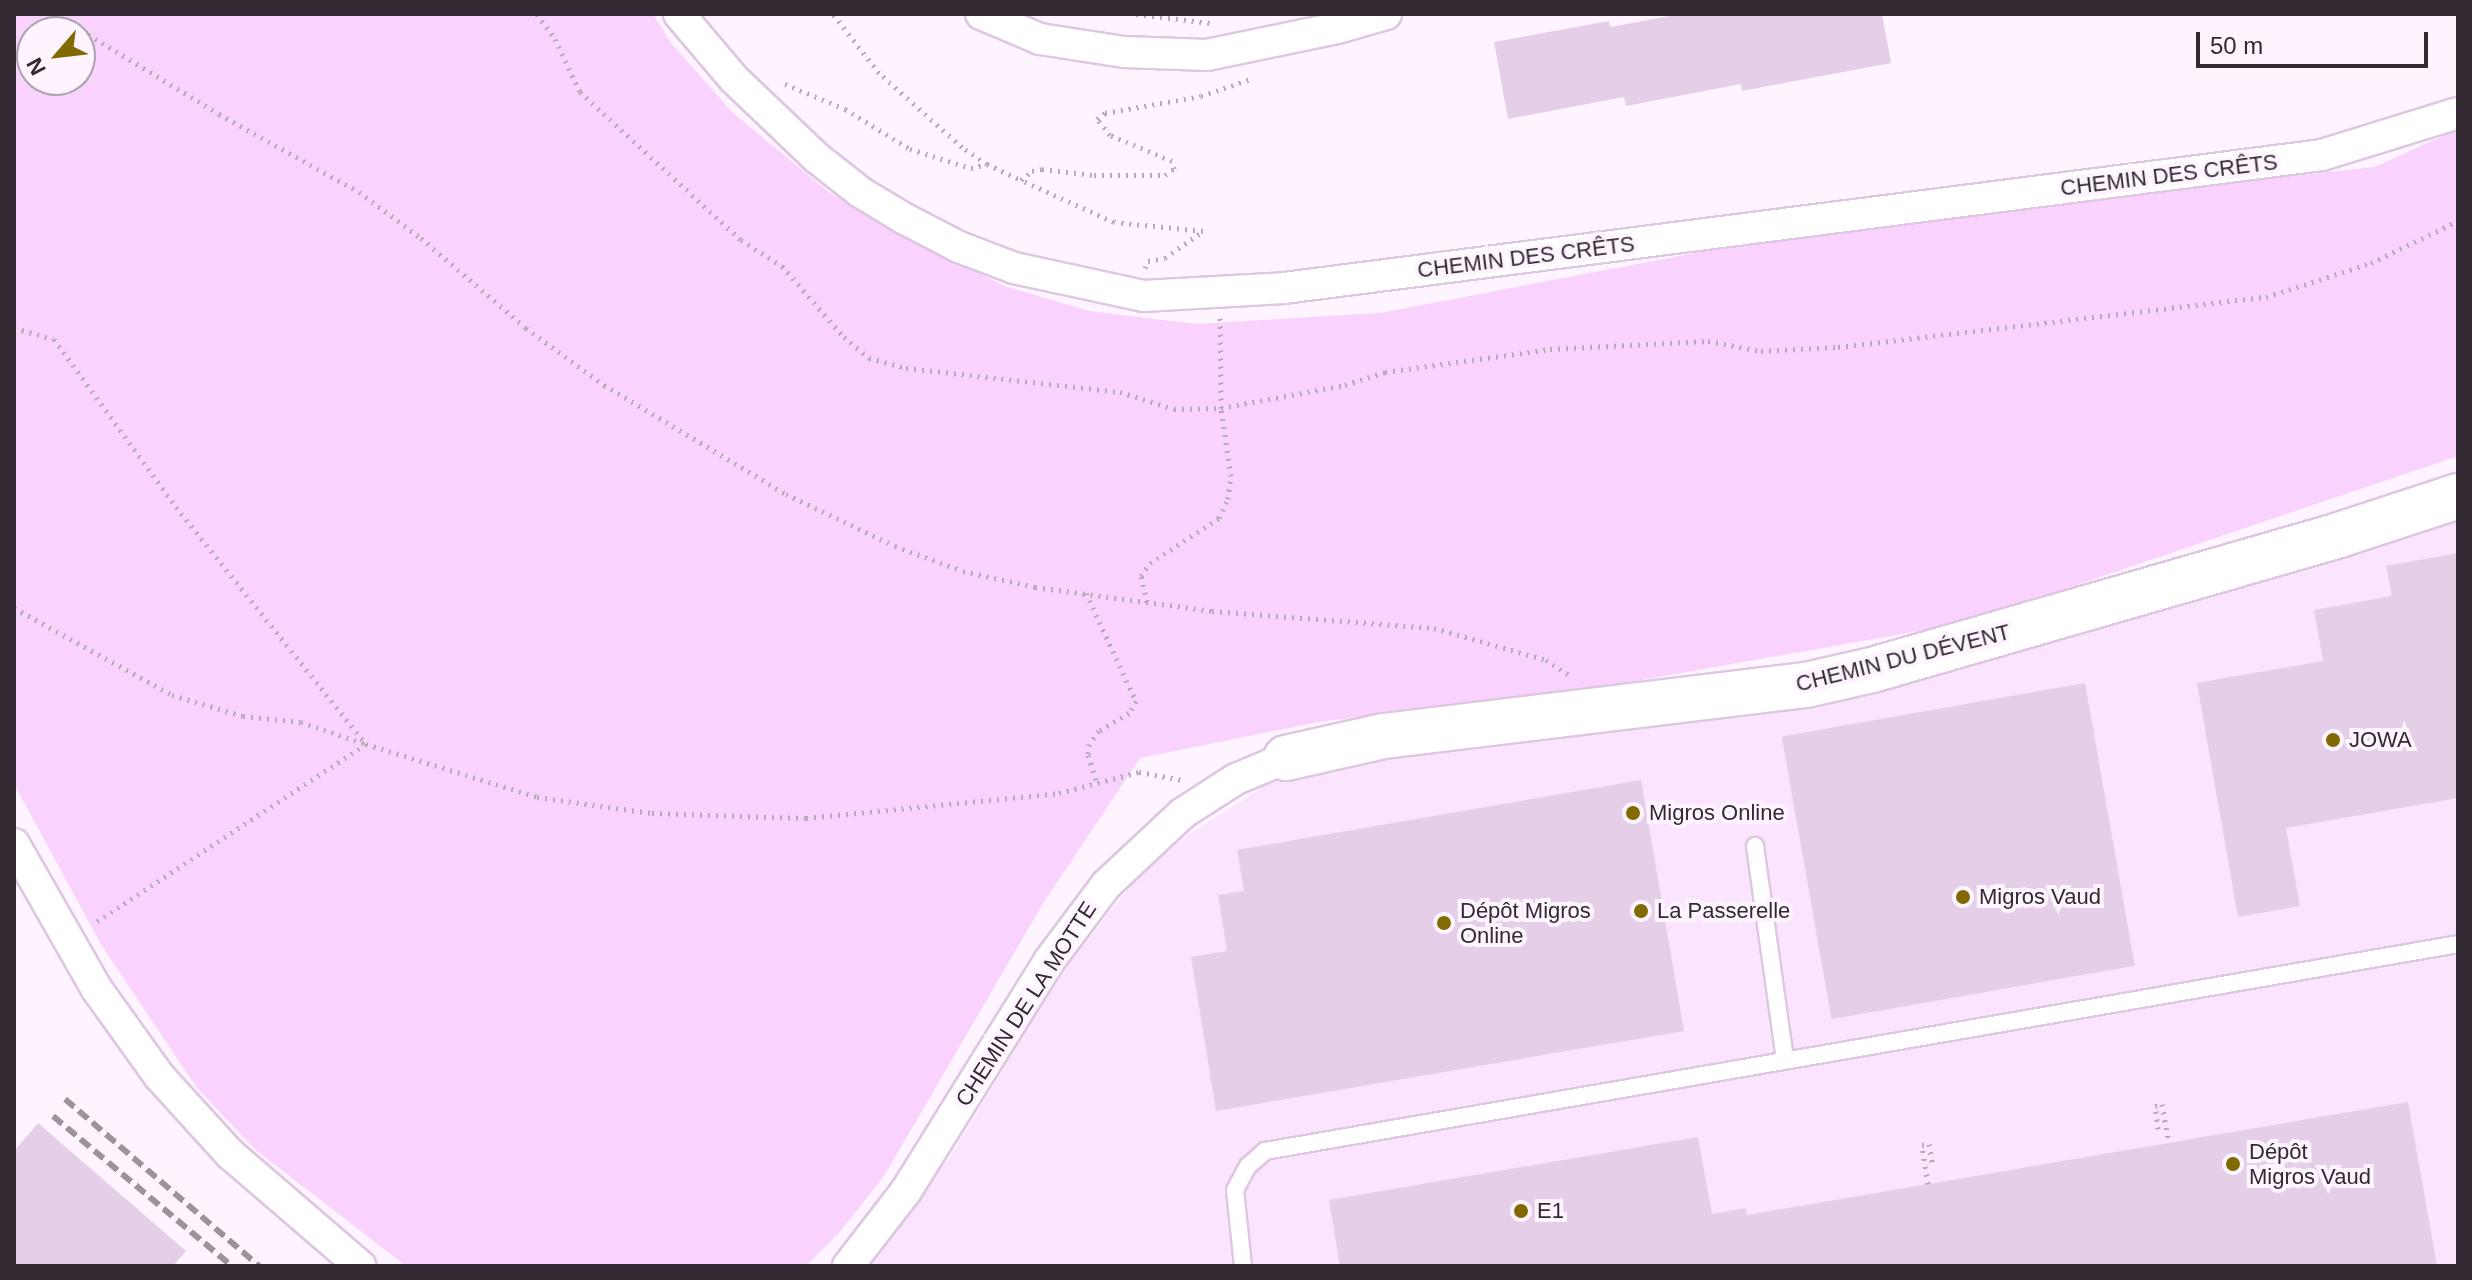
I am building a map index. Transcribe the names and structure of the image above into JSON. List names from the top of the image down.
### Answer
{
  "streets": {
    "street": ["CHEMIN DES CRÊTS", "CHEMIN DU DÉVENT", "CHEMIN DE LA MOTTE"]
  },
  "crossings": [
    ["CHEMIN DU DÉVENT", "CHEMIN DE LA MOTTE"]
  ],
  "places": [
    "JOWA",
    "Migros Online",
    "Migros Vaud",
    "La Passerelle",
    "Dépôt Migros Online",
    "Dépôt Migros Vaud",
    "E1"
  ],
  "scale_bar": "50 m",
  "north": "bottom left"
}
